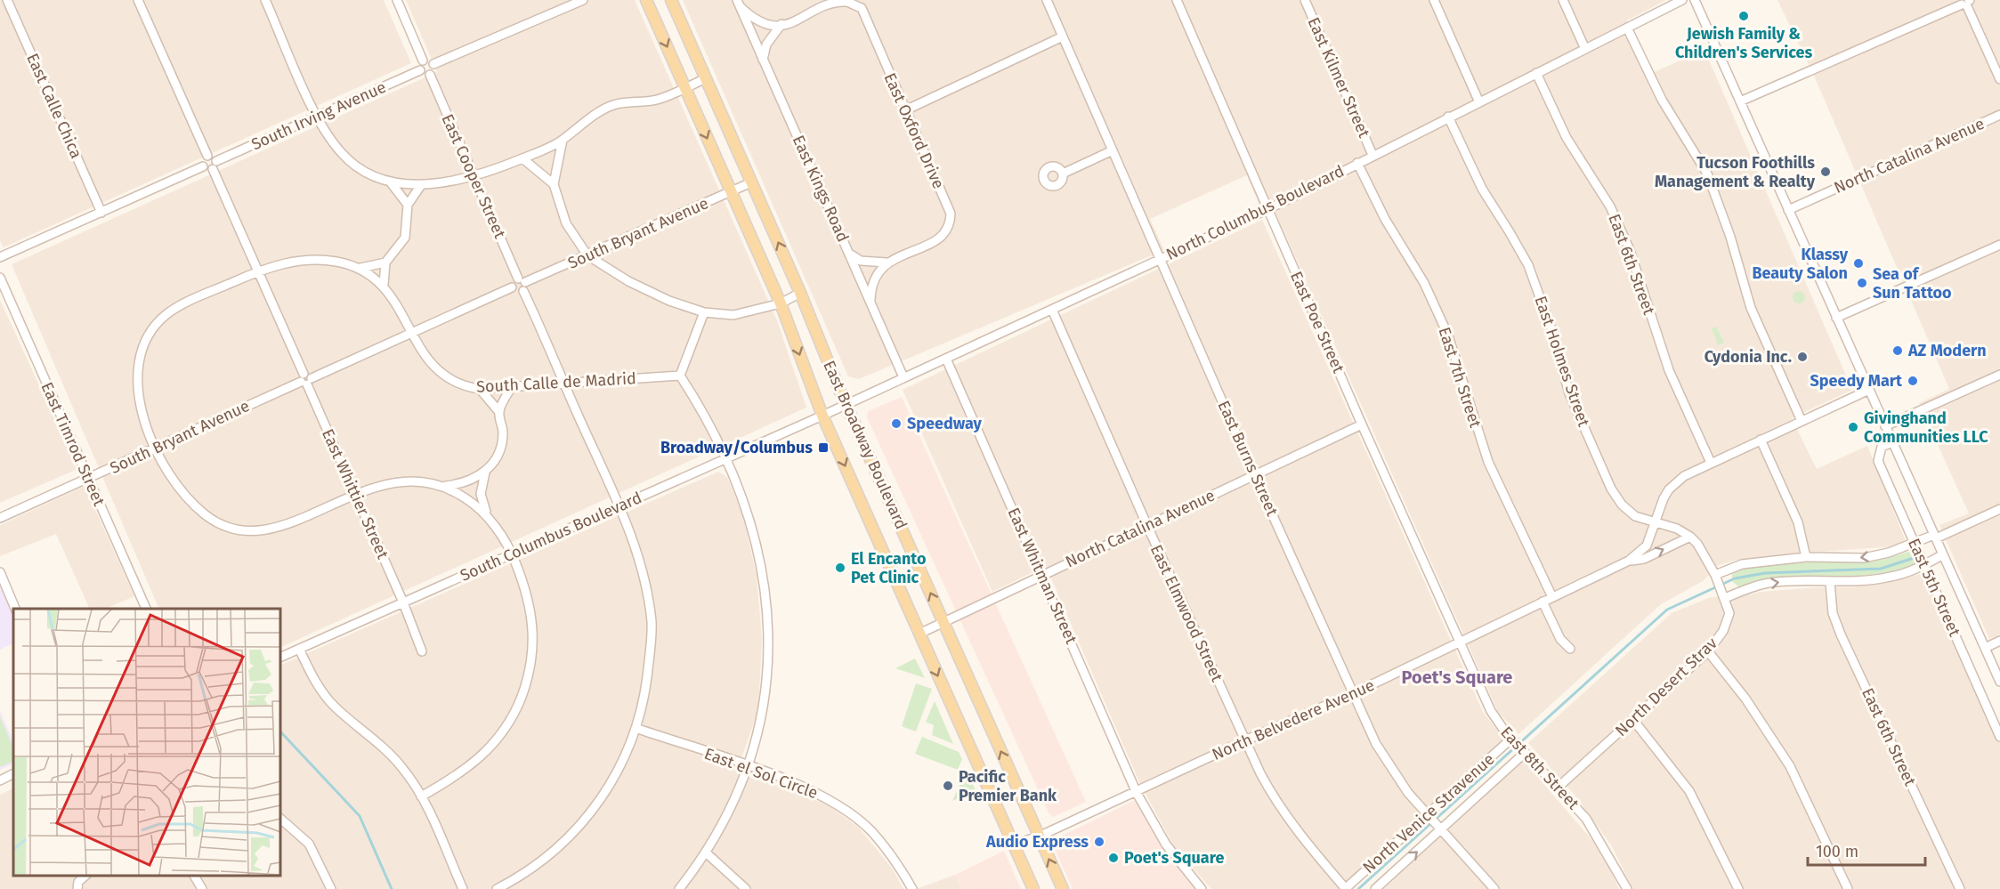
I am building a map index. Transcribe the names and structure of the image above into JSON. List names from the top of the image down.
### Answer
{
  "streets": {
    "main road": ["East Broadway Boulevard"],
    "street": [
      "East Kilmer Street",
      "East Calle Chica",
      "South Irving Avenue",
      "East Oxford Drive",
      "North Catalina Avenue",
      "East Cooper Street",
      "East Kings Road",
      "North Columbus Boulevard",
      "South Bryant Avenue",
      "East 6th Street",
      "East Poe Street",
      "East Holmes Street",
      "East 7th Street",
      "South Calle de Madrid",
      "East Timrod Street",
      "East Burns Street",
      "East Whittier Street",
      "South Columbus Boulevard",
      "East Whitman Street",
      "East 5th Street",
      "East Elmwood Street",
      "North Desert Strav",
      "North Belvedere Avenue",
      "East 8th Street",
      "East el Sol Circle",
      "North Venice Stravenue"
    ]
  },
  "crossings": [
    ["East Kilmer Street", "North Columbus Boulevard"],
    ["South Irving Avenue", "East Cooper Street"],
    ["South Irving Avenue", "East Whittier Street"],
    ["North Catalina Avenue", "East Poe Street"],
    ["North Catalina Avenue", "East Broadway Boulevard"],
    ["North Catalina Avenue", "East Burns Street"],
    ["North Catalina Avenue", "East Whitman Street"],
    ["North Catalina Avenue", "East 5th Street"],
    ["North Catalina Avenue", "East Elmwood Street"],
    ["East Cooper Street", "South Bryant Avenue"],
    ["East Cooper Street", "South Calle de Madrid"],
    ["East Cooper Street", "South Columbus Boulevard"],
    ["East Cooper Street", "East el Sol Circle"],
    ["East Kings Road", "North Columbus Boulevard"],
    ["North Columbus Boulevard", "East 6th Street"],
    ["North Columbus Boulevard", "East Poe Street"],
    ["North Columbus Boulevard", "East Holmes Street"],
    ["North Columbus Boulevard", "East 7th Street"],
    ["North Columbus Boulevard", "East Broadway Boulevard"],
    ["North Columbus Boulevard", "East Burns Street"],
    ["North Columbus Boulevard", "South Columbus Boulevard"],
    ["North Columbus Boulevard", "East Whitman Street"],
    ["North Columbus Boulevard", "East Elmwood Street"],
    ["South Bryant Avenue", "South Calle de Madrid"],
    ["South Bryant Avenue", "East Timrod Street"],
    ["South Bryant Avenue", "East Broadway Boulevard"],
    ["South Bryant Avenue", "East Whittier Street"],
    ["East 6th Street", "North Belvedere Avenue"],
    ["East Poe Street", "North Belvedere Avenue"],
    ["East Poe Street", "East 8th Street"],
    ["East Holmes Street", "North Belvedere Avenue"],
    ["East 7th Street", "North Belvedere Avenue"],
    ["South Calle de Madrid", "East Whittier Street"],
    ["East Broadway Boulevard", "South Columbus Boulevard"],
    ["East Broadway Boulevard", "North Belvedere Avenue"],
    ["East Burns Street", "North Belvedere Avenue"],
    ["East Burns Street", "North Venice Stravenue"],
    ["East Whittier Street", "South Columbus Boulevard"],
    ["East Whitman Street", "North Belvedere Avenue"],
    ["East 5th Street", "North Belvedere Avenue"],
    ["East Elmwood Street", "North Belvedere Avenue"],
    ["East Elmwood Street", "North Venice Stravenue"],
    ["North Desert Strav", "East 8th Street"],
    ["North Belvedere Avenue", "East 8th Street"],
    ["East 8th Street", "North Venice Stravenue"]
  ],
  "districts": ["Poet's Square"],
  "places": {
    "other": [
      "Jewish Family & Children's Services",
      "Tucson Foothills Management & Realty",
      "Klassy Beauty Salon",
      "Sea of Sun Tattoo",
      "AZ Modern",
      "Cydonia Inc.",
      "Speedy Mart",
      "Speedway",
      "Givinghand Communities LLC",
      "El Encanto Pet Clinic",
      "Pacific Premier Bank",
      "Audio Express",
      "Poet's Square"
    ],
    "transit": ["Broadway/Columbus"]
  },
  "scale_bar": "100 m"
}
